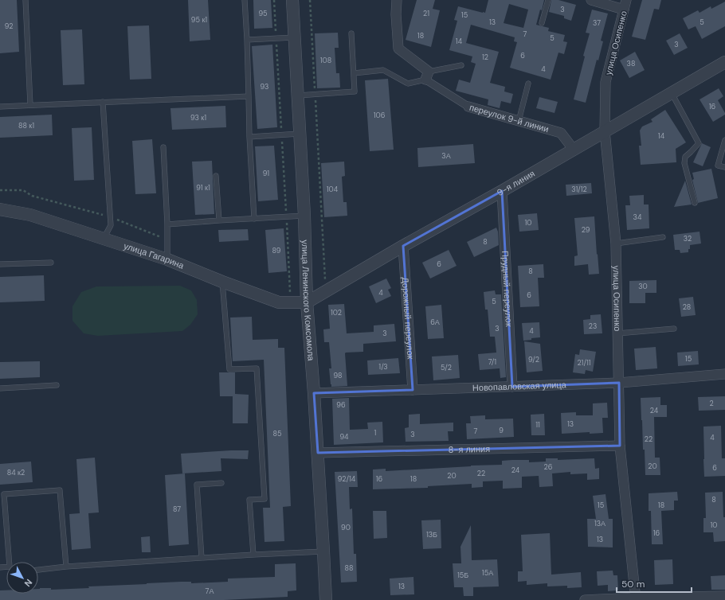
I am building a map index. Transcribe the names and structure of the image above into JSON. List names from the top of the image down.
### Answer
{
  "streets": {
    "street": [
      "улица Осипенко",
      "переулок 9-й линии",
      "9-я линия",
      "улица Гагарина",
      "Прудный переулок",
      "улица Ленинского Комсомола",
      "Дорожный переулок",
      "Новопавловская улица",
      "8-я линия"
    ]
  },
  "crossings": [
    ["улица Осипенко", "9-я линия"],
    ["улица Осипенко", "Новопавловская улица"],
    ["улица Осипенко", "8-я линия"],
    ["переулок 9-й линии", "9-я линия"],
    ["9-я линия", "улица Гагарина"],
    ["9-я линия", "Прудный переулок"],
    ["9-я линия", "улица Ленинского Комсомола"],
    ["9-я линия", "Дорожный переулок"],
    ["улица Гагарина", "улица Ленинского Комсомола"],
    ["Прудный переулок", "Новопавловская улица"],
    ["улица Ленинского Комсомола", "Новопавловская улица"],
    ["улица Ленинского Комсомола", "8-я линия"],
    ["Дорожный переулок", "Новопавловская улица"]
  ],
  "house_numbers": [
    "3",
    "95",
    "21",
    "15",
    "95 к1",
    "13",
    "5",
    "37",
    "92",
    "7",
    "18",
    "5",
    "14",
    "3",
    "6",
    "12",
    "108",
    "38",
    "4",
    "93",
    "16",
    "106",
    "93 к1",
    "88 к1",
    "14",
    "3А",
    "91",
    "91 к1",
    "104",
    "31/12",
    "34",
    "10",
    "29",
    "32",
    "8",
    "89",
    "6",
    "8",
    "30",
    "4",
    "6",
    "5",
    "28",
    "102",
    "6А",
    "23",
    "3",
    "4",
    "3",
    "15",
    "9/2",
    "7/1",
    "21/11",
    "1/3",
    "5/2",
    "98",
    "2",
    "96",
    "24",
    "13",
    "11",
    "9",
    "7",
    "1",
    "85",
    "3",
    "94",
    "4",
    "22",
    "20",
    "26",
    "6",
    "24",
    "84 к2",
    "22",
    "20",
    "92/14",
    "16",
    "18",
    "8",
    "15",
    "18",
    "87",
    "13А",
    "10",
    "90",
    "16",
    "13Б",
    "13",
    "88",
    "15А",
    "15Б",
    "13",
    "7А"
  ],
  "scale_bar": "50 m",
  "north": "bottom right"
}
